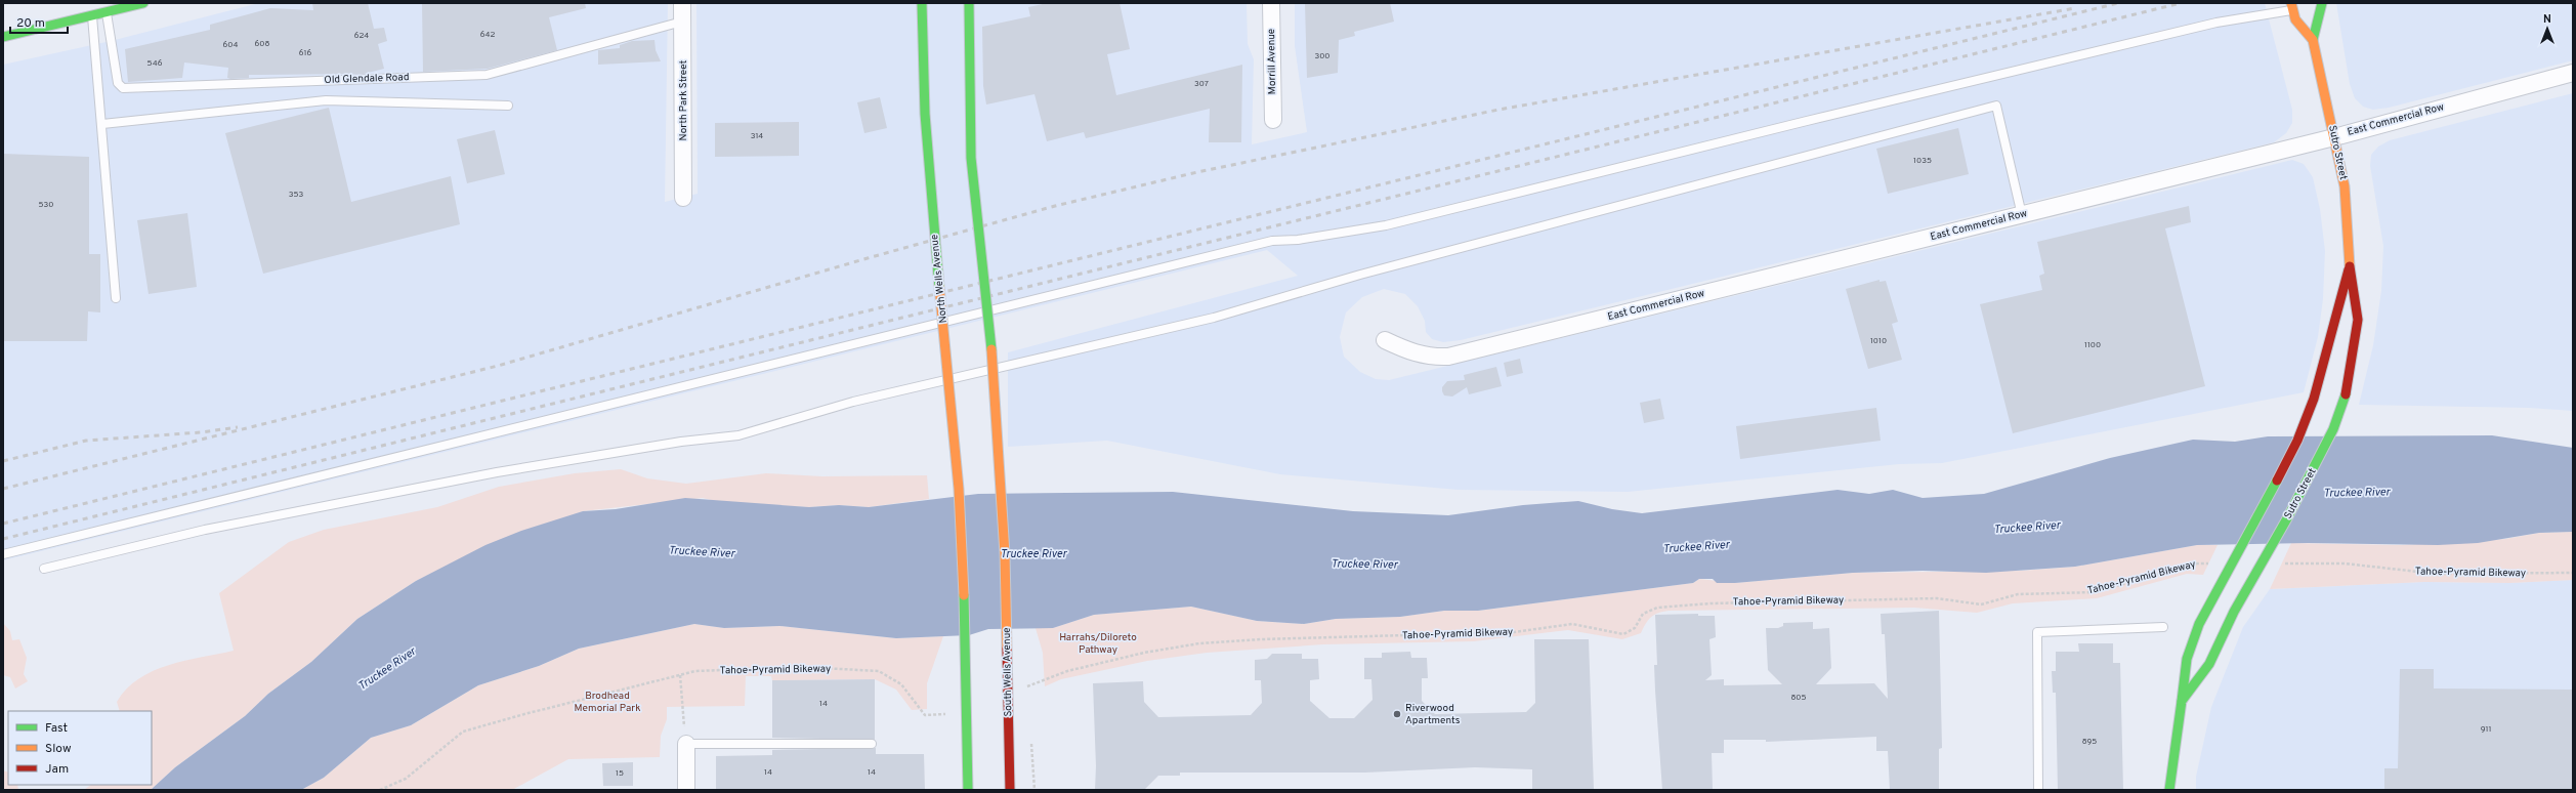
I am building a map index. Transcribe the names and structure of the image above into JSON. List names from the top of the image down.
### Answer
{
  "streets": {
    "main road": ["Sutro Street", "North Wells Avenue", "South Wells Avenue"],
    "street": ["Morrill Avenue", "North Park Street", "East Commercial Row"],
    "lane": ["Old Glendale Road"],
    "path": ["Tahoe-Pyramid Bikeway"]
  },
  "crossings": [
    ["Old Glendale Road", "North Park Street"],
    ["East Commercial Row", "Sutro Street"]
  ],
  "water": ["Truckee River"],
  "parks": ["Harrahs/Diloreto Pathway", "Brodhead Memorial Park"],
  "places": ["Riverwood Apartments"],
  "house_numbers": [
    "642",
    "624",
    "608",
    "604",
    "616",
    "300",
    "546",
    "307",
    "314",
    "1035",
    "353",
    "530",
    "1010",
    "1100",
    "805",
    "14",
    "911",
    "895",
    "14",
    "14",
    "15"
  ],
  "legend": ["Fast", "Slow", "Jam"],
  "scale_bar": "20 m",
  "north": "top"
}
